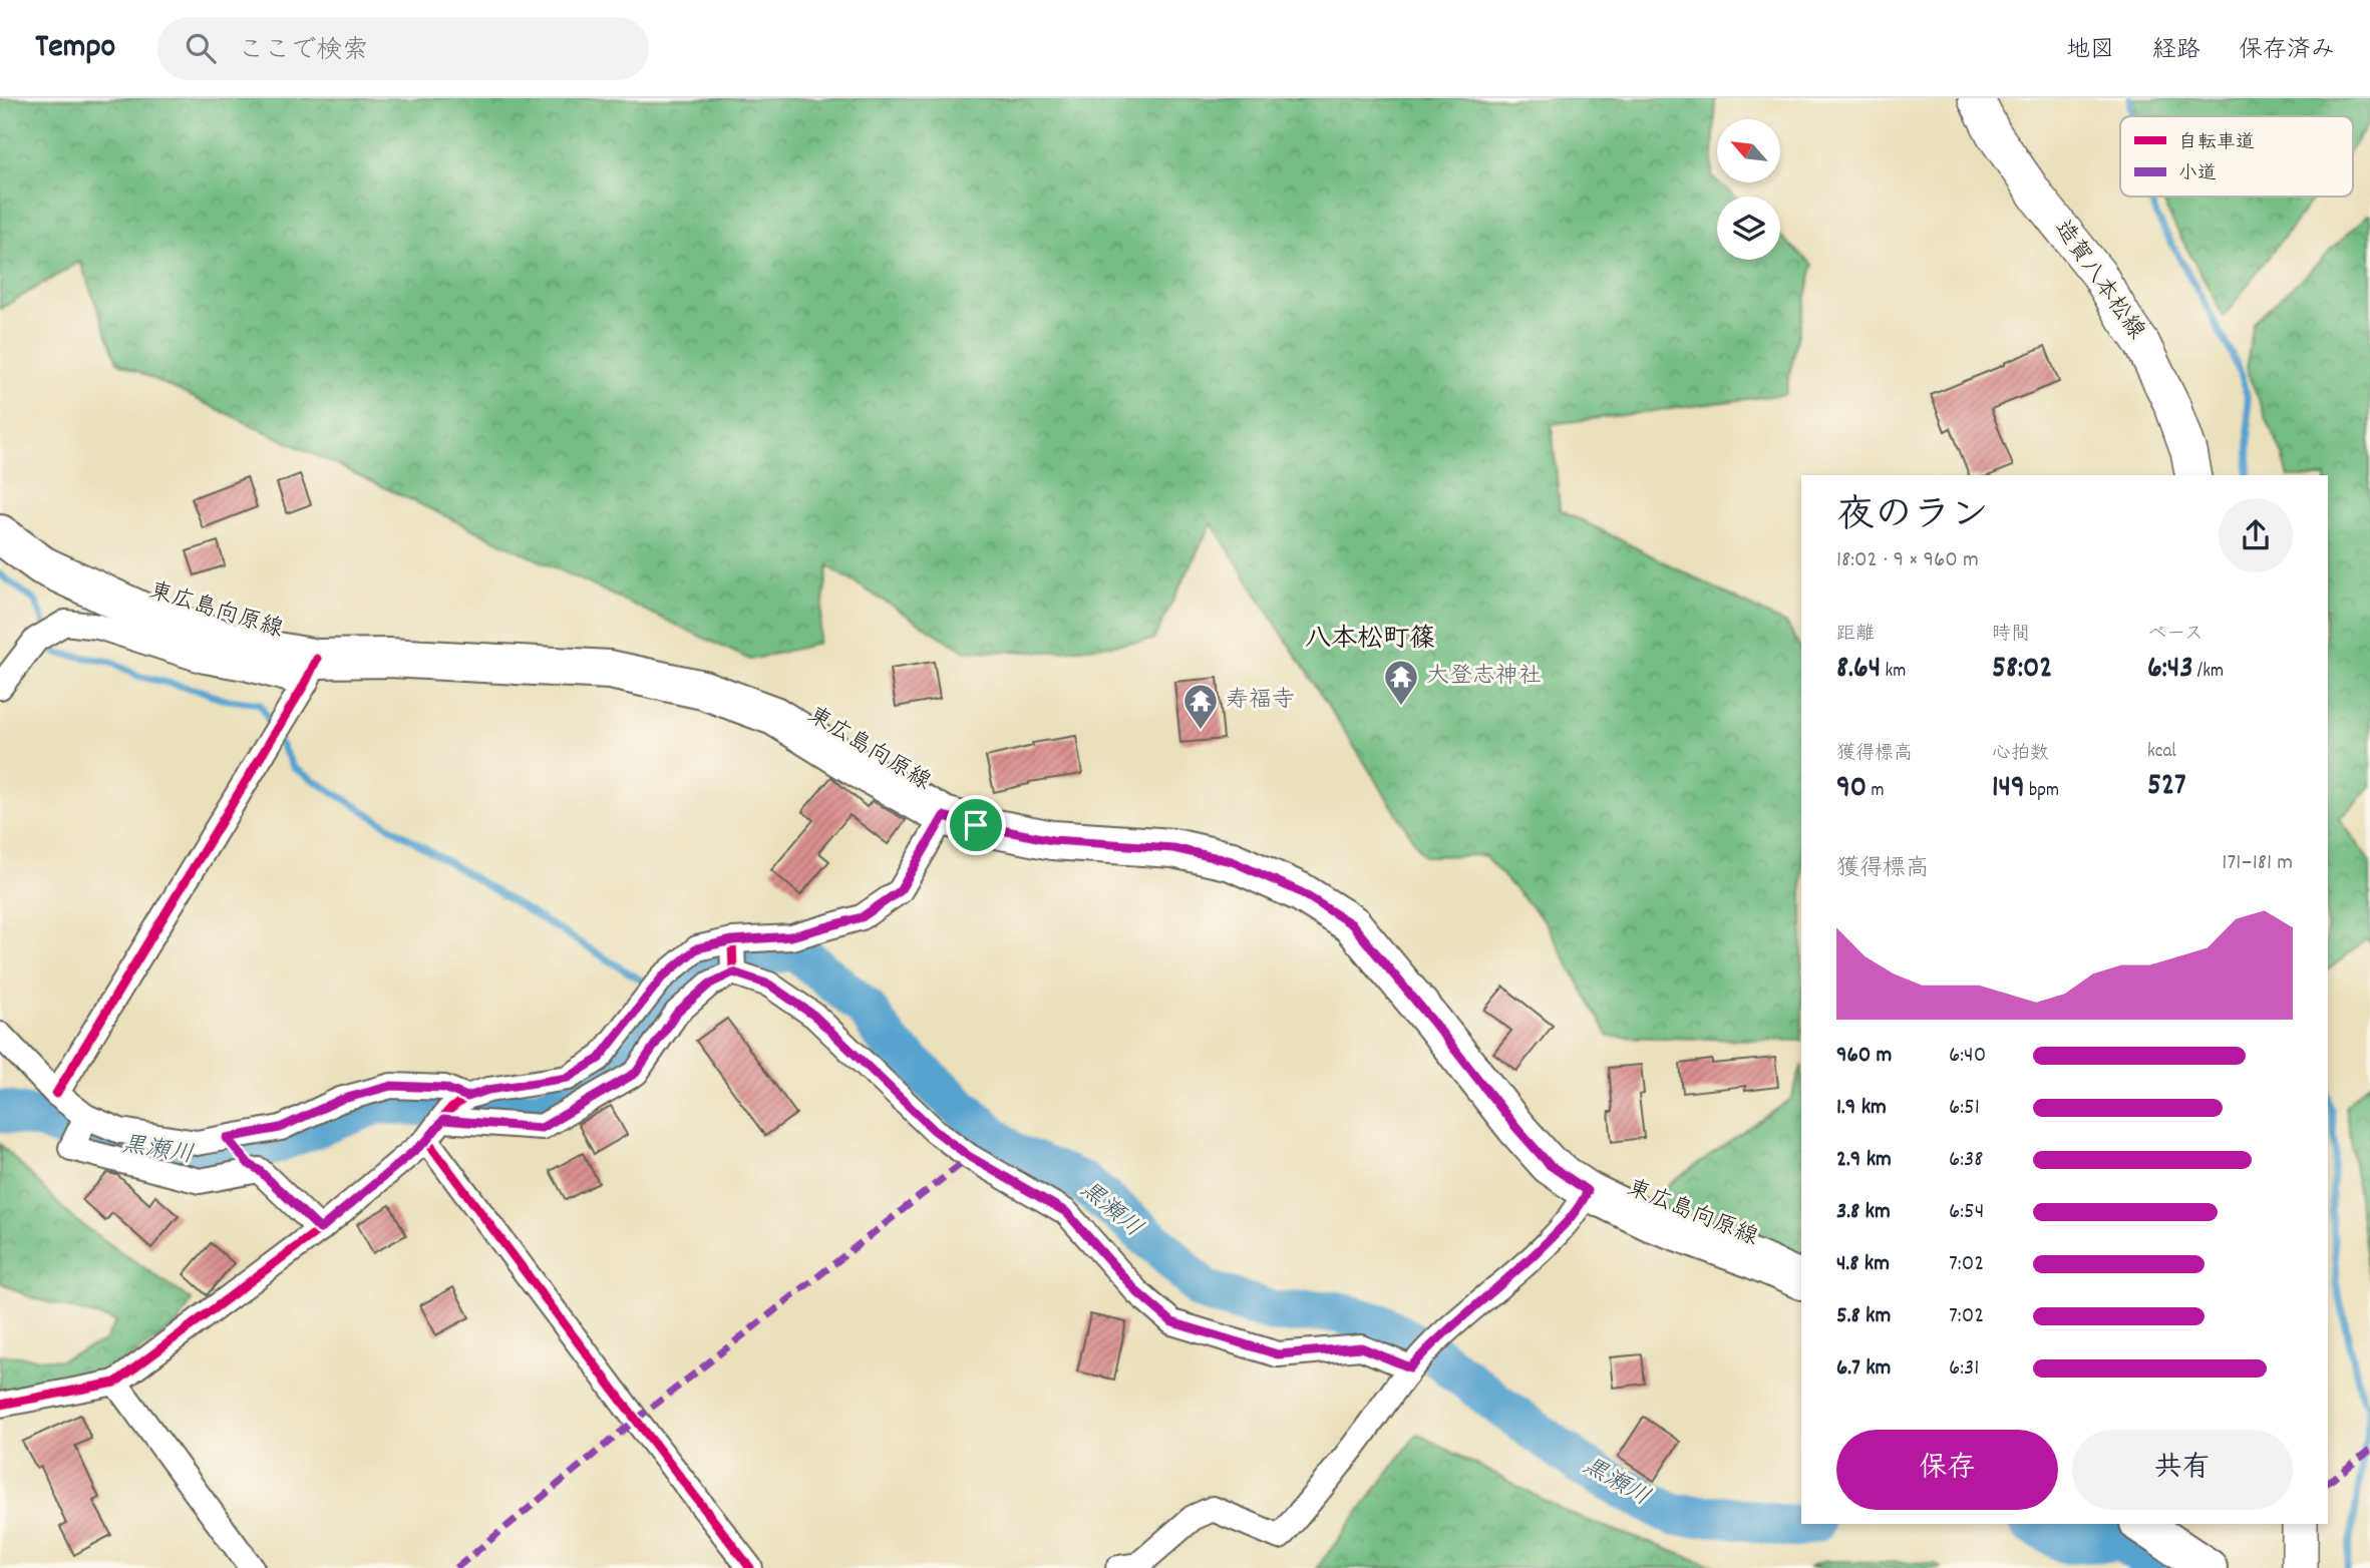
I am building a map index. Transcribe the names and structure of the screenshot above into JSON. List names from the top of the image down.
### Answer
{
  "streets": {
    "main road": ["造賀八本松線", "東広島向原線"]
  },
  "districts": ["八本松町篠"],
  "water": ["黒瀬川"],
  "places": {
    "temple": ["大登志神社", "寿福寺"]
  },
  "legend": ["自転車道", "小道"],
  "north": "top left",
  "page": {
    "header": "Tempo",
    "search": "ここで検索",
    "nav": ["地図", "経路", "保存済み"],
    "heading": ["夜のラン", "18:02 · 9 × 960 m"],
    "stats": [
      ["距離", "8.64 km"],
      ["時間", "58:02"],
      ["ペース", "6:43 /km"],
      ["獲得標高", "90 m"],
      ["心拍数", "149 bpm"],
      ["kcal", "527"]
    ],
    "chart": ["獲得標高", "171–181 m"],
    "list": [
      {
        "name": "960 m",
        "note": "6:40"
      },
      {
        "name": "1.9 km",
        "note": "6:51"
      },
      {
        "name": "2.9 km",
        "note": "6:38"
      },
      {
        "name": "3.8 km",
        "note": "6:54"
      },
      {
        "name": "4.8 km",
        "note": "7:02"
      },
      {
        "name": "5.8 km",
        "note": "7:02"
      },
      {
        "name": "6.7 km",
        "note": "6:31"
      }
    ],
    "buttons": ["保存", "共有"]
  }
}
